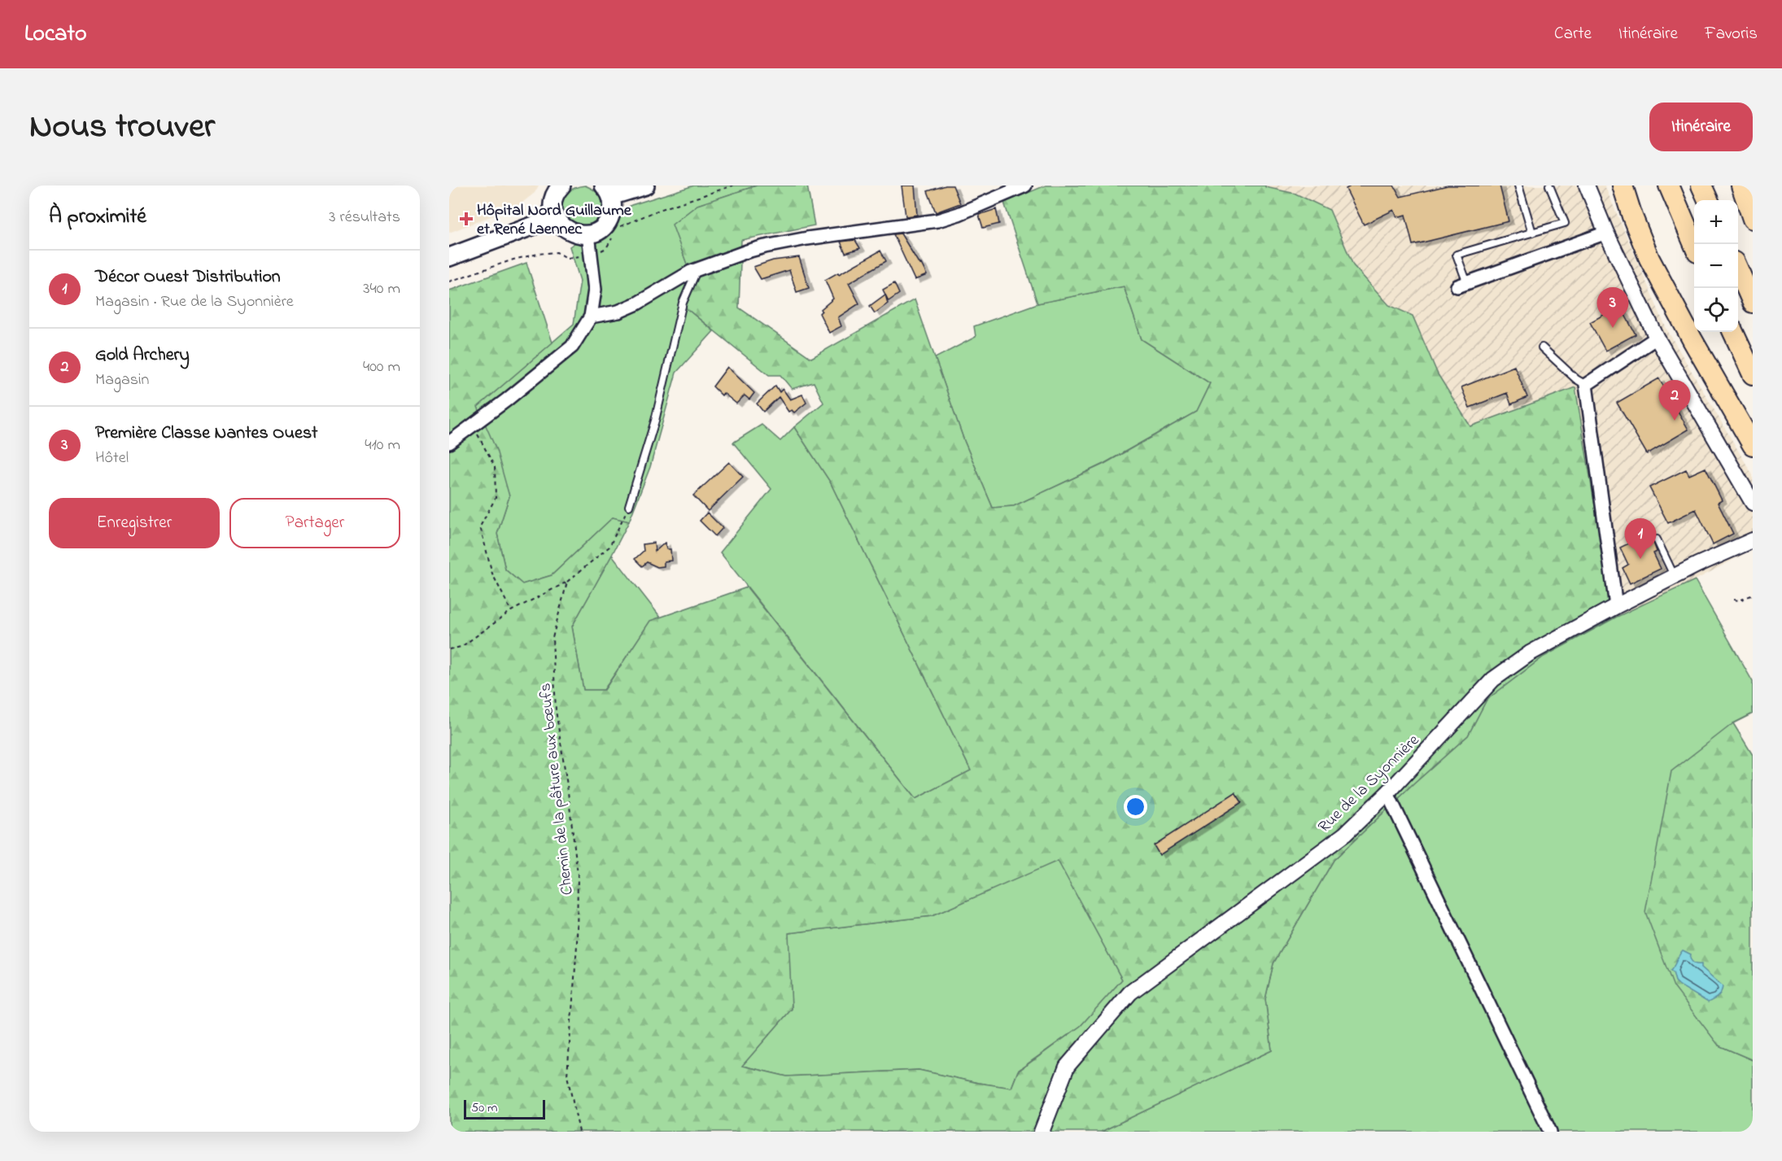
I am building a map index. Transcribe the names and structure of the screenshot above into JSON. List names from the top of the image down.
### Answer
{
  "streets": {
    "street": ["Rue de la Syonnière"],
    "path": ["Chemin de la pâture aux bœufs"]
  },
  "places": {
    "health": ["Hôpital Nord Guillaume et René Laennec"]
  },
  "scale_bar": "50 m",
  "page": {
    "header": "Locato",
    "nav": ["Carte", "Itinéraire", "Favoris"],
    "title": "Nous trouver",
    "buttons": [
      "Itinéraire",
      ["Enregistrer", "Partager"]
    ],
    "heading": ["À proximité", "3 résultats"],
    "map_buttons": ["+", "−"],
    "list": [
      {
        "mark": "1",
        "name": "Décor Ouest Distribution",
        "note": "Magasin · Rue de la Syonnière",
        "value": "340 m"
      },
      {
        "mark": "2",
        "name": "Gold Archery",
        "note": "Magasin",
        "value": "400 m"
      },
      {
        "mark": "3",
        "name": "Première Classe Nantes Ouest",
        "note": "Hôtel",
        "value": "410 m"
      }
    ],
    "pins": ["3", "2", "1"],
    "scale": "50 m"
  }
}
